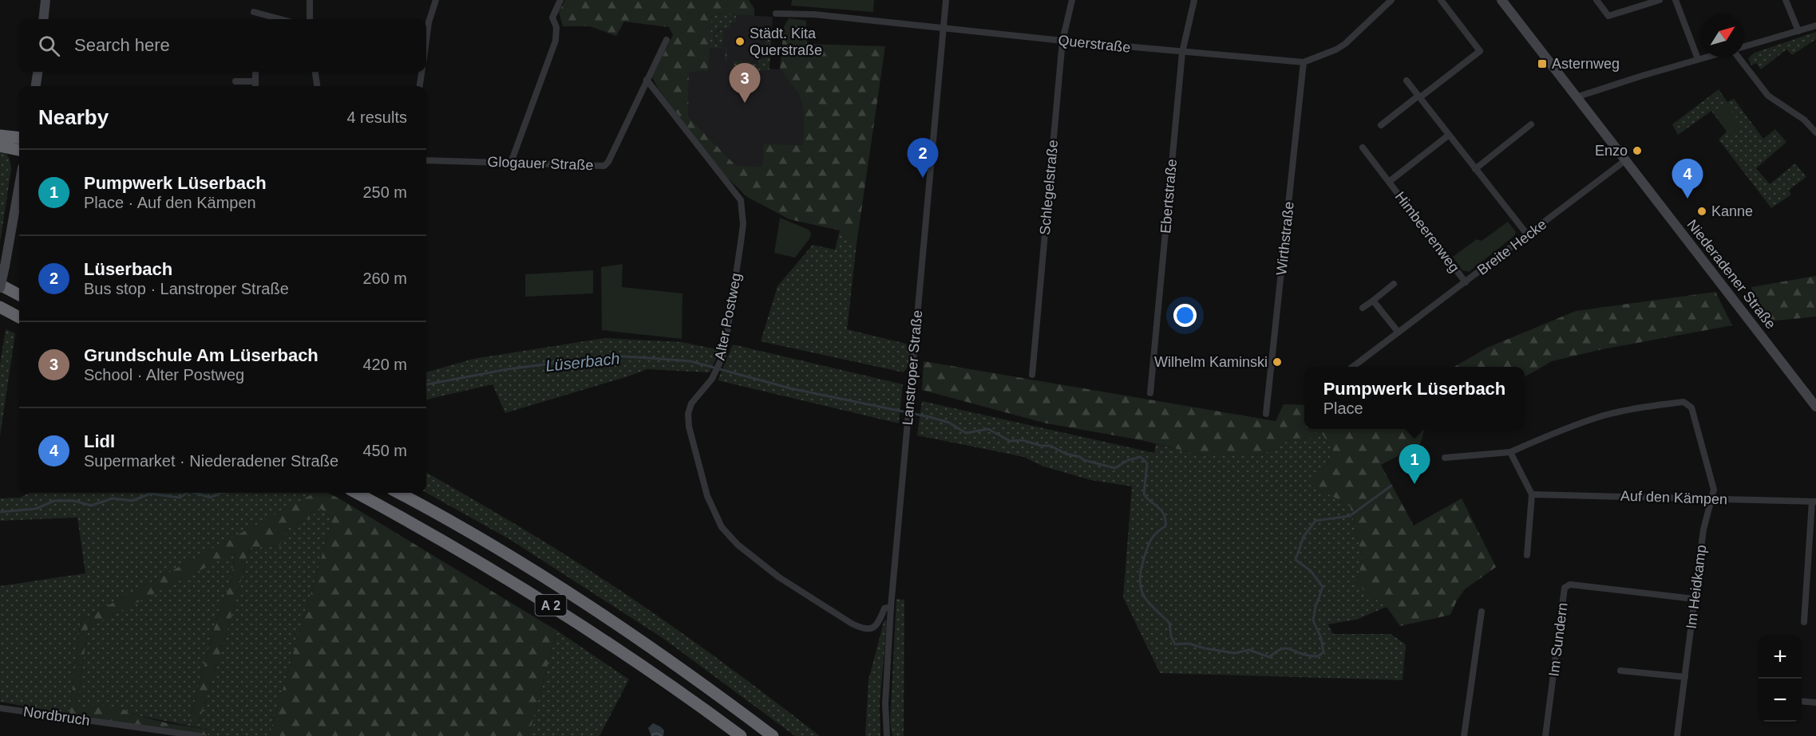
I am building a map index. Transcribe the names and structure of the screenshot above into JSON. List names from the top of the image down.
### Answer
{
  "streets": {
    "highway": ["A 2"],
    "street": [
      "Querstraße",
      "Glogauer Straße",
      "Schlegelstraße",
      "Ebertstraße",
      "Himbeerenweg",
      "Wirthstraße",
      "Breite Hecke",
      "Niederadener Straße",
      "Alter Postweg",
      "Lanstroper Straße",
      "Auf den Kämpen",
      "Im Heidkamp",
      "Im Sundern",
      "Nordbruch"
    ]
  },
  "crossings": [
    ["Querstraße", "Schlegelstraße"],
    ["Querstraße", "Ebertstraße"],
    ["Querstraße", "Wirthstraße"],
    ["Querstraße", "Lanstroper Straße"],
    ["Glogauer Straße", "Alter Postweg"],
    ["Himbeerenweg", "Breite Hecke"],
    ["Breite Hecke", "Niederadener Straße"],
    ["Alter Postweg", "Lanstroper Straße"],
    ["Auf den Kämpen", "Im Heidkamp"],
    ["Im Heidkamp", "Im Sundern"]
  ],
  "water": ["Lüserbach"],
  "places": {
    "other": [
      "Städt. Kita Querstraße",
      "Enzo",
      "Kanne",
      "Wilhelm Kaminski"
    ],
    "transit": ["Asternweg"]
  },
  "north": "top right",
  "page": {
    "search": "Search here",
    "pins": [
      "3",
      "2",
      "4",
      "1"
    ],
    "heading": ["Nearby", "4 results"],
    "list": [
      {
        "mark": "1",
        "name": "Pumpwerk Lüserbach",
        "note": "Place · Auf den Kämpen",
        "value": "250 m"
      },
      {
        "mark": "2",
        "name": "Lüserbach",
        "note": "Bus stop · Lanstroper Straße",
        "value": "260 m"
      },
      {
        "mark": "3",
        "name": "Grundschule Am Lüserbach",
        "note": "School · Alter Postweg",
        "value": "420 m"
      },
      {
        "mark": "4",
        "name": "Lidl",
        "note": "Supermarket · Niederadener Straße",
        "value": "450 m"
      }
    ],
    "popup": ["Pumpwerk Lüserbach", "Place"],
    "map_buttons": ["+", "−"]
  }
}
